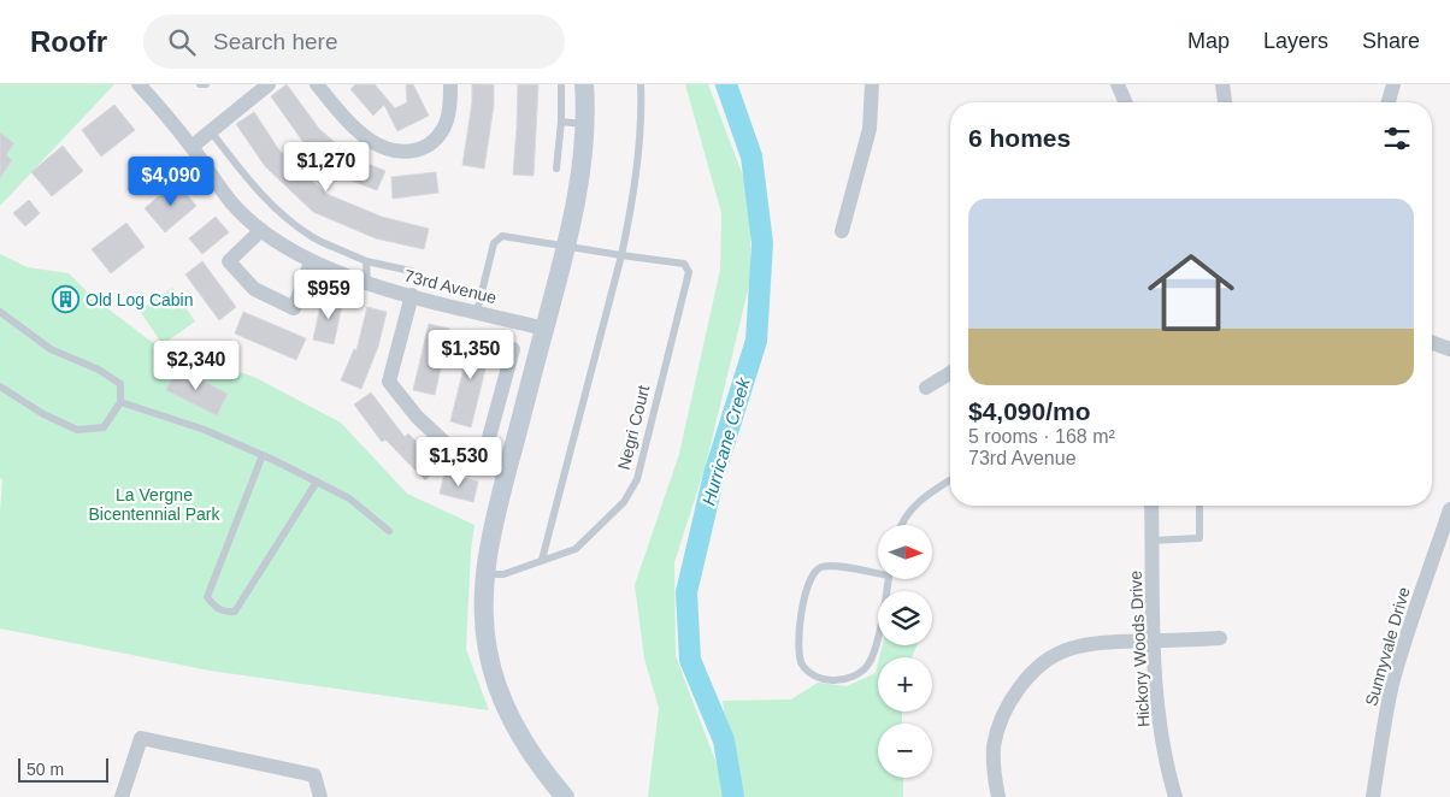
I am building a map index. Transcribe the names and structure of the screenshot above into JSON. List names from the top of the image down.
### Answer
{
  "streets": {
    "street": ["73rd Avenue", "Sunnyvale Drive", "Hickory Woods Drive"],
    "lane": ["Negri Court"]
  },
  "water": ["Hurricane Creek"],
  "parks": ["La Vergne Bicentennial Park"],
  "places": {
    "building": ["Old Log Cabin"]
  },
  "scale_bar": "50 m",
  "north": "right",
  "page": {
    "header": "Roofr",
    "search": "Search here",
    "nav": ["Map", "Layers", "Share"],
    "heading": "6 homes",
    "price": [
      "$1,270",
      "$4,090",
      "$959",
      "$1,350",
      "$2,340",
      "$1,530"
    ],
    "list": [
      {
        "name": "$4,090/mo",
        "note": "5 rooms · 168 m² · 73rd Avenue"
      }
    ],
    "map_buttons": ["+", "−"],
    "scale": "50 m"
  }
}
